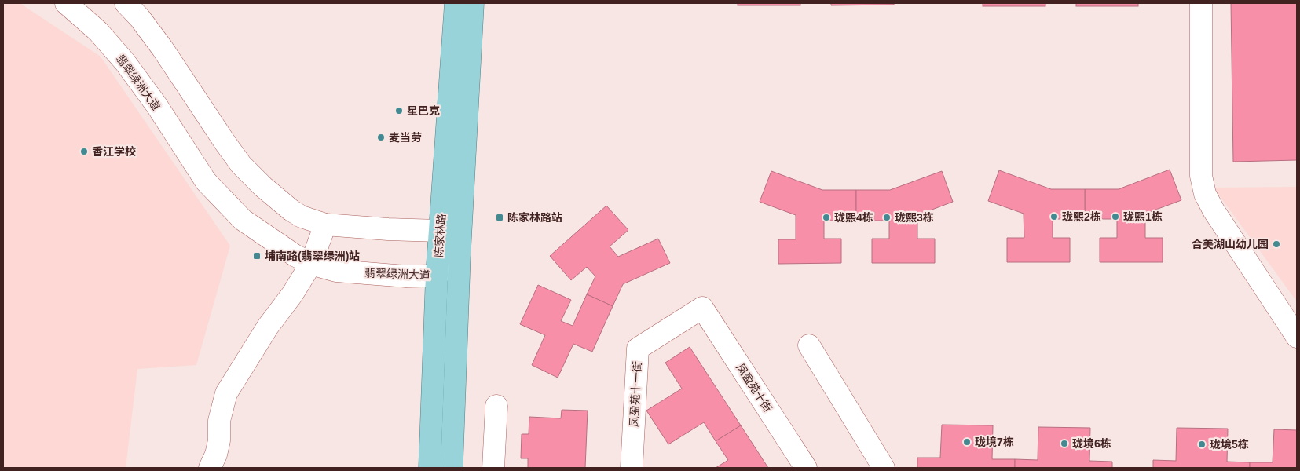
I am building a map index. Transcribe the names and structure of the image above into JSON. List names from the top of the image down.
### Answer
{
  "streets": {
    "main road": ["陈家林路"],
    "street": ["翡翠绿洲大道", "凤盈苑十街", "凤盈苑十一街"]
  },
  "crossings": [
    ["翡翠绿洲大道", "陈家林路"],
    ["凤盈苑十街", "凤盈苑十一街"]
  ],
  "places": {
    "other": [
      "星巴克",
      "麦当劳",
      "香江学校",
      "珑熙2栋",
      "珑熙1栋",
      "珑熙4栋",
      "珑熙3栋",
      "合美湖山幼儿园",
      "珑境7栋",
      "珑境6栋",
      "珑境5栋"
    ],
    "transit": ["陈家林路站", "埔南路(翡翠绿洲)站"]
  }
}
